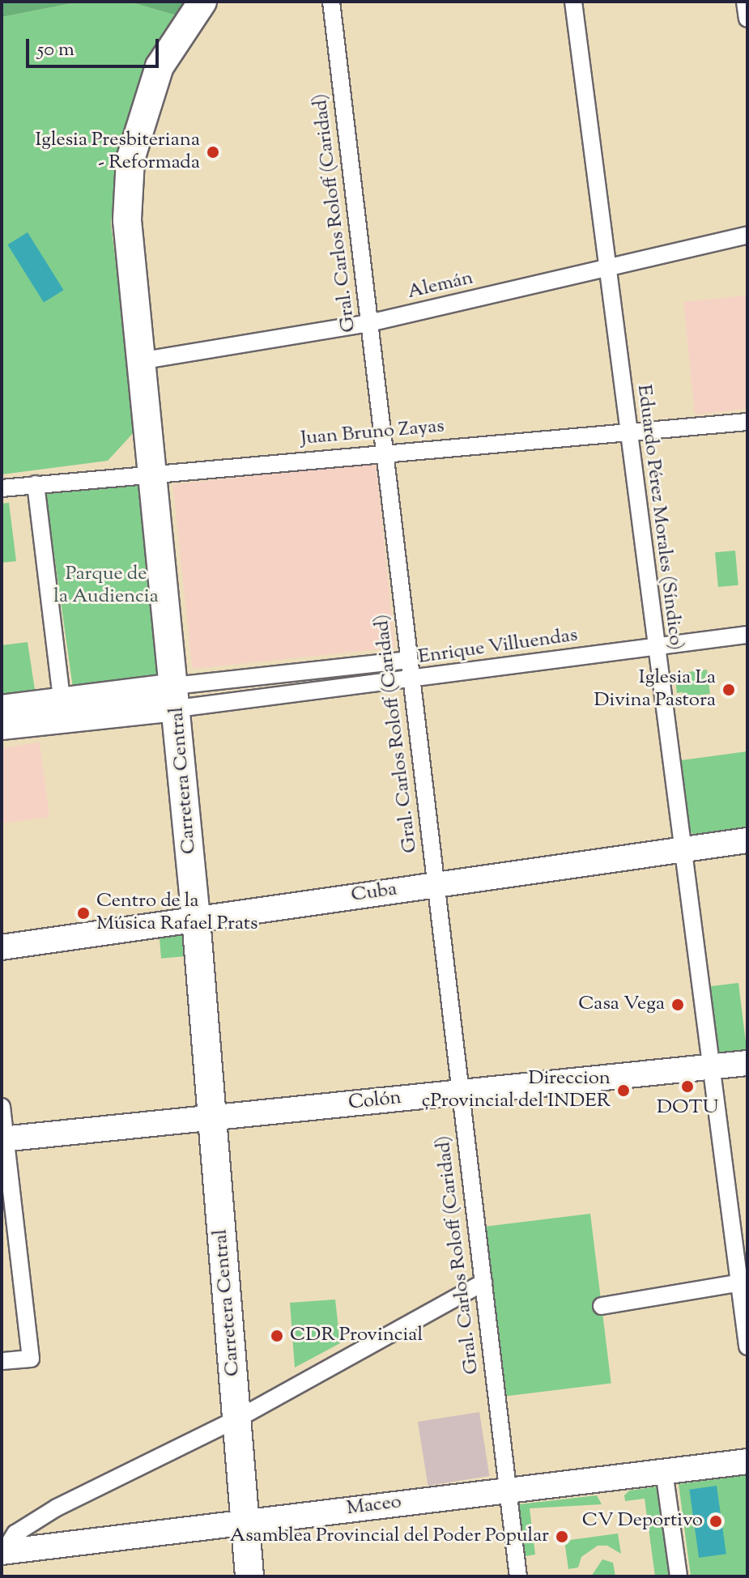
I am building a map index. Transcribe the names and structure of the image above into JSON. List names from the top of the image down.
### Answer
{
  "streets": {
    "main road": [
      "Carretera Central",
      "Cuba",
      "Colón",
      "Maceo"
    ],
    "street": [
      "Gral. Carlos Roloff (Caridad)",
      "Alemán",
      "Juan Bruno Zayas",
      "Eduardo Pérez Morales (Síndico)",
      "Enrique Villuendas"
    ]
  },
  "crossings": [
    ["Gral. Carlos Roloff (Caridad)", "Alemán"],
    ["Gral. Carlos Roloff (Caridad)", "Juan Bruno Zayas"],
    ["Gral. Carlos Roloff (Caridad)", "Enrique Villuendas"],
    ["Gral. Carlos Roloff (Caridad)", "Cuba"],
    ["Gral. Carlos Roloff (Caridad)", "Colón"],
    ["Gral. Carlos Roloff (Caridad)", "Maceo"],
    ["Alemán", "Eduardo Pérez Morales (Síndico)"],
    ["Alemán", "Carretera Central"],
    ["Juan Bruno Zayas", "Eduardo Pérez Morales (Síndico)"],
    ["Juan Bruno Zayas", "Carretera Central"],
    ["Eduardo Pérez Morales (Síndico)", "Enrique Villuendas"],
    ["Eduardo Pérez Morales (Síndico)", "Cuba"],
    ["Eduardo Pérez Morales (Síndico)", "Colón"],
    ["Enrique Villuendas", "Carretera Central"],
    ["Carretera Central", "Cuba"],
    ["Carretera Central", "Colón"],
    ["Carretera Central", "Maceo"]
  ],
  "parks": ["Parque de la Audiencia"],
  "places": [
    "Iglesia Presbiteriana - Reformada",
    "Iglesia La Divina Pastora",
    "Centro de la Música Rafael Prats",
    "Casa Vega",
    "DOTU",
    "Direccion çProvincial del INDER",
    "CDR Provincial",
    "CV Deportivo",
    "Asamblea Provincial del Poder Popular"
  ],
  "scale_bar": "50 m"
}
